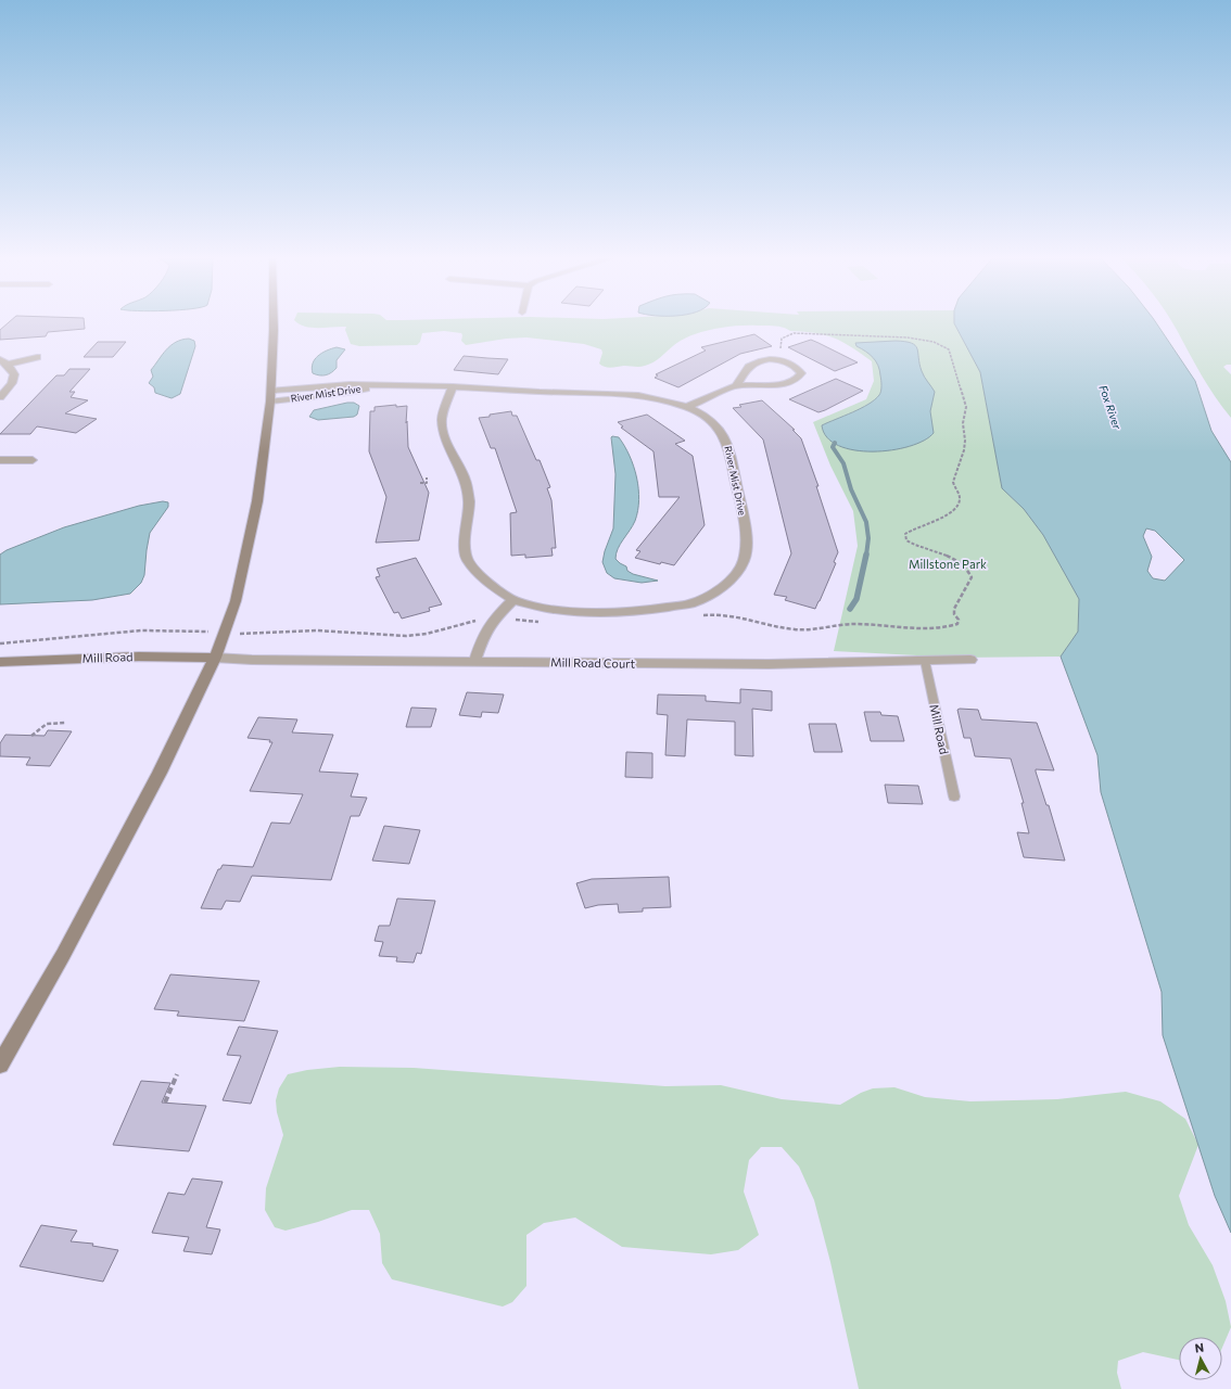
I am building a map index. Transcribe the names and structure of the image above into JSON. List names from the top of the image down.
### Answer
{
  "streets": {
    "main road": ["Mill Road"],
    "street": ["River Mist Drive", "Mill Road Court"]
  },
  "crossings": [
    ["Mill Road", "Mill Road Court"]
  ],
  "water": ["Fox River"],
  "parks": ["Millstone Park"],
  "north": "top"
}
